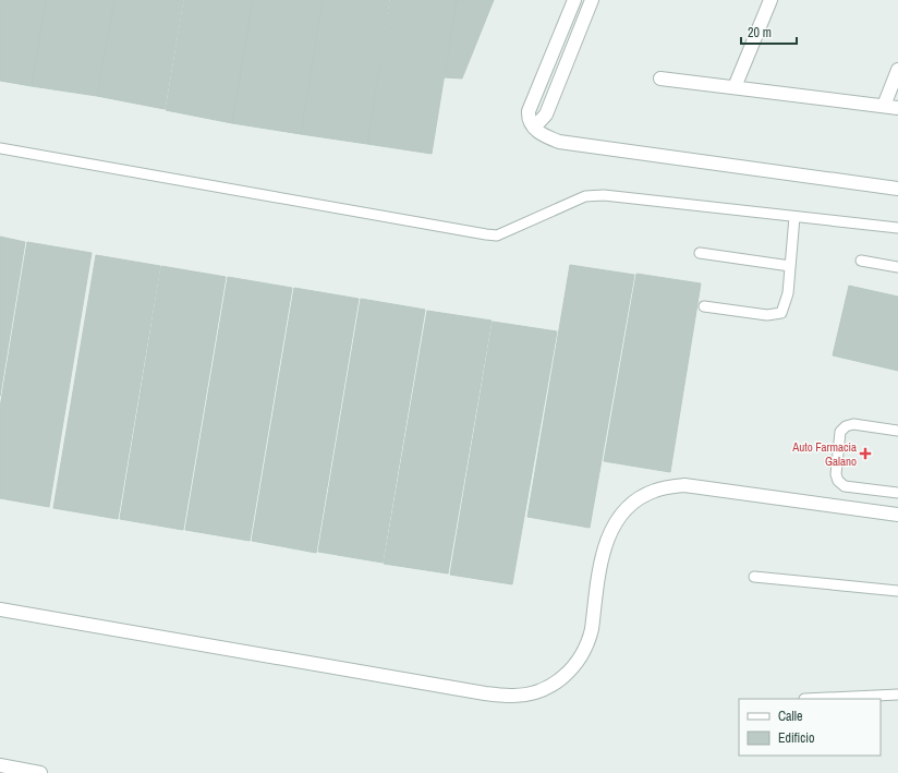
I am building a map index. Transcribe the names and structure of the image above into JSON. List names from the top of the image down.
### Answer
{
  "places": {
    "health": ["Auto Farmacia Galano"]
  },
  "legend": ["Calle", "Edificio"],
  "scale_bar": "20 m"
}
